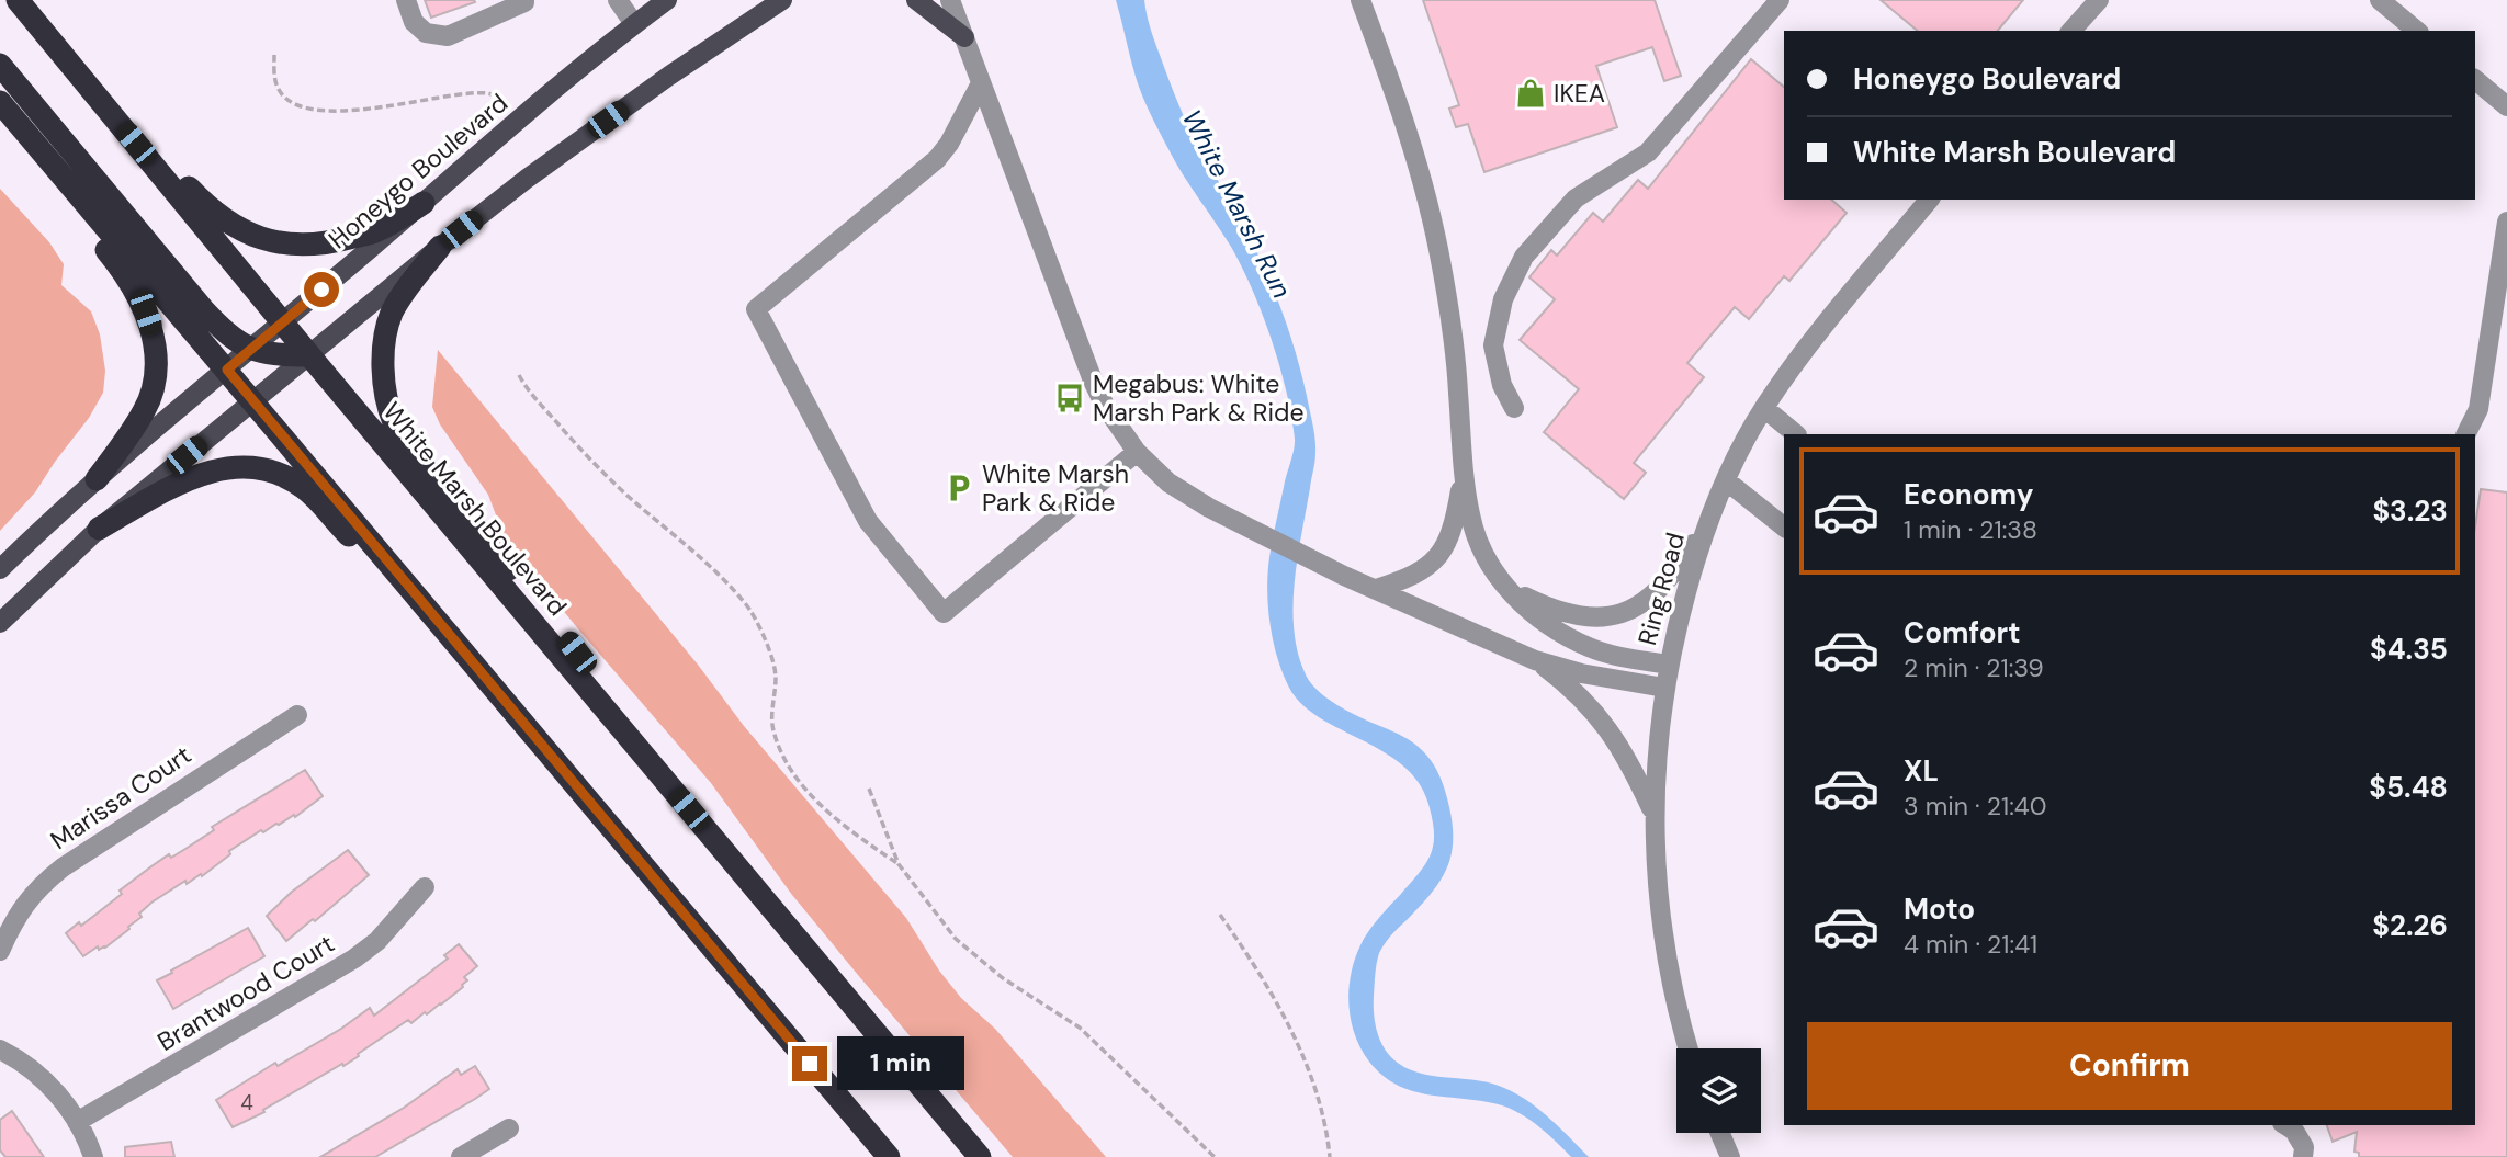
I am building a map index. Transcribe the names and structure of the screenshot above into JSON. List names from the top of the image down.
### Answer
{
  "streets": {
    "highway": ["White Marsh Boulevard"],
    "main road": ["Honeygo Boulevard"],
    "street": ["Ring Road", "Marissa Court", "Brantwood Court"]
  },
  "crossings": [
    ["Honeygo Boulevard", "White Marsh Boulevard"]
  ],
  "water": ["White Marsh Run"],
  "places": {
    "shop": ["IKEA"],
    "bus stop": ["Megabus: White Marsh Park & Ride"],
    "parking": ["White Marsh Park & Ride"]
  },
  "house_numbers": ["4"],
  "page": {
    "banner": ["Honeygo Boulevard", "White Marsh Boulevard"],
    "list": [
      {
        "name": "Economy",
        "note": "1 min · 21:38",
        "value": "$3.23"
      },
      {
        "name": "Comfort",
        "note": "2 min · 21:39",
        "value": "$4.35"
      },
      {
        "name": "XL",
        "note": "3 min · 21:40",
        "value": "$5.48"
      },
      {
        "name": "Moto",
        "note": "4 min · 21:41",
        "value": "$2.26"
      }
    ],
    "buttons": "Confirm",
    "bubble": "1 min"
  }
}
